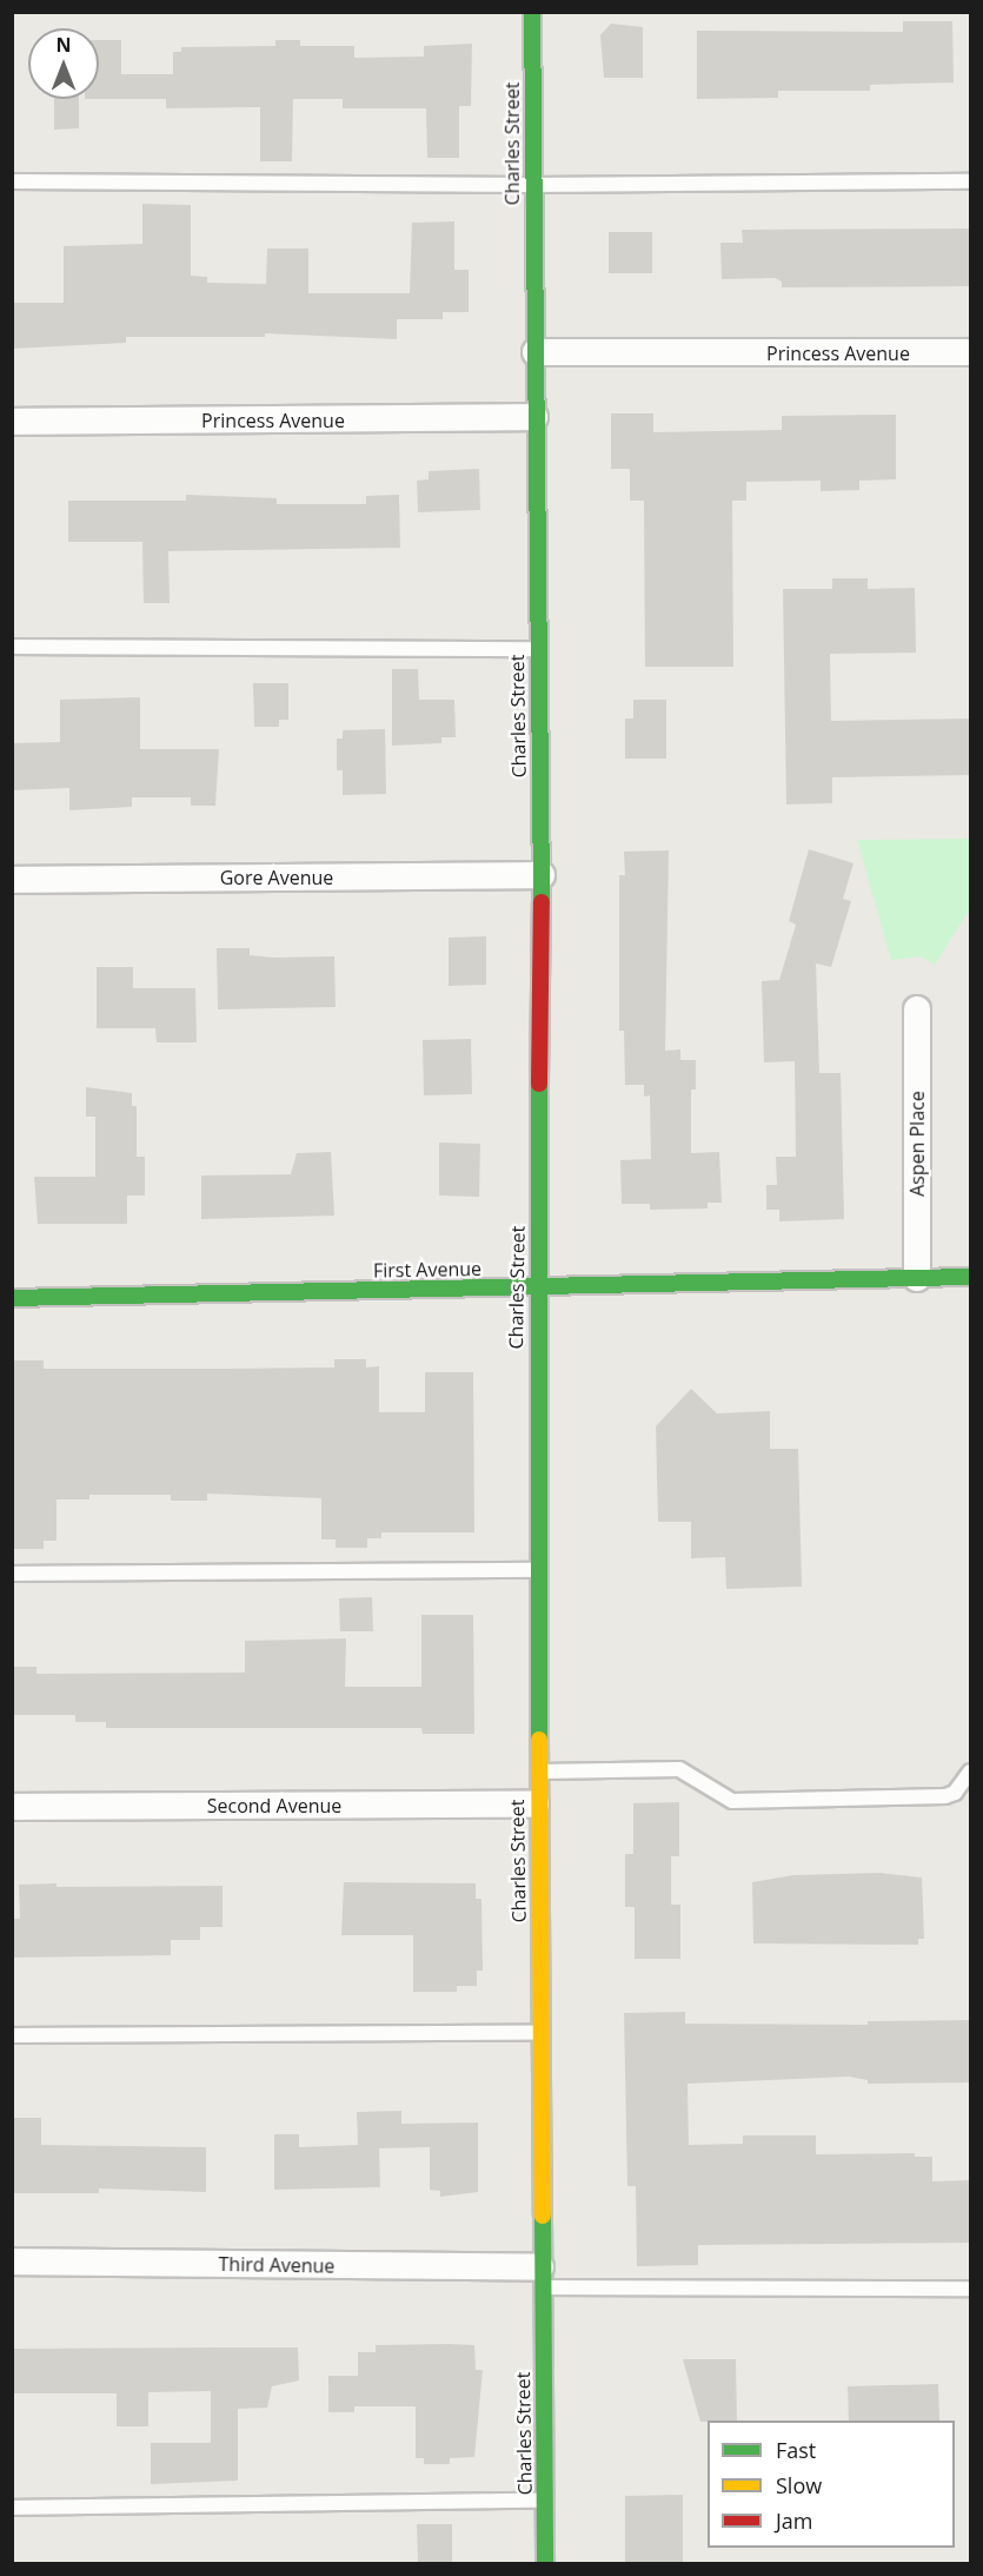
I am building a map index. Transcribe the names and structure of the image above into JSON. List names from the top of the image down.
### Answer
{
  "streets": {
    "street": [
      "Charles Street",
      "Princess Avenue",
      "Gore Avenue",
      "Aspen Place",
      "First Avenue",
      "Second Avenue",
      "Third Avenue"
    ]
  },
  "crossings": [
    ["Charles Street", "Princess Avenue"],
    ["Charles Street", "Gore Avenue"],
    ["Charles Street", "First Avenue"],
    ["Charles Street", "Second Avenue"],
    ["Charles Street", "Third Avenue"],
    ["Aspen Place", "First Avenue"]
  ],
  "legend": ["Fast", "Slow", "Jam"],
  "north": "top"
}
